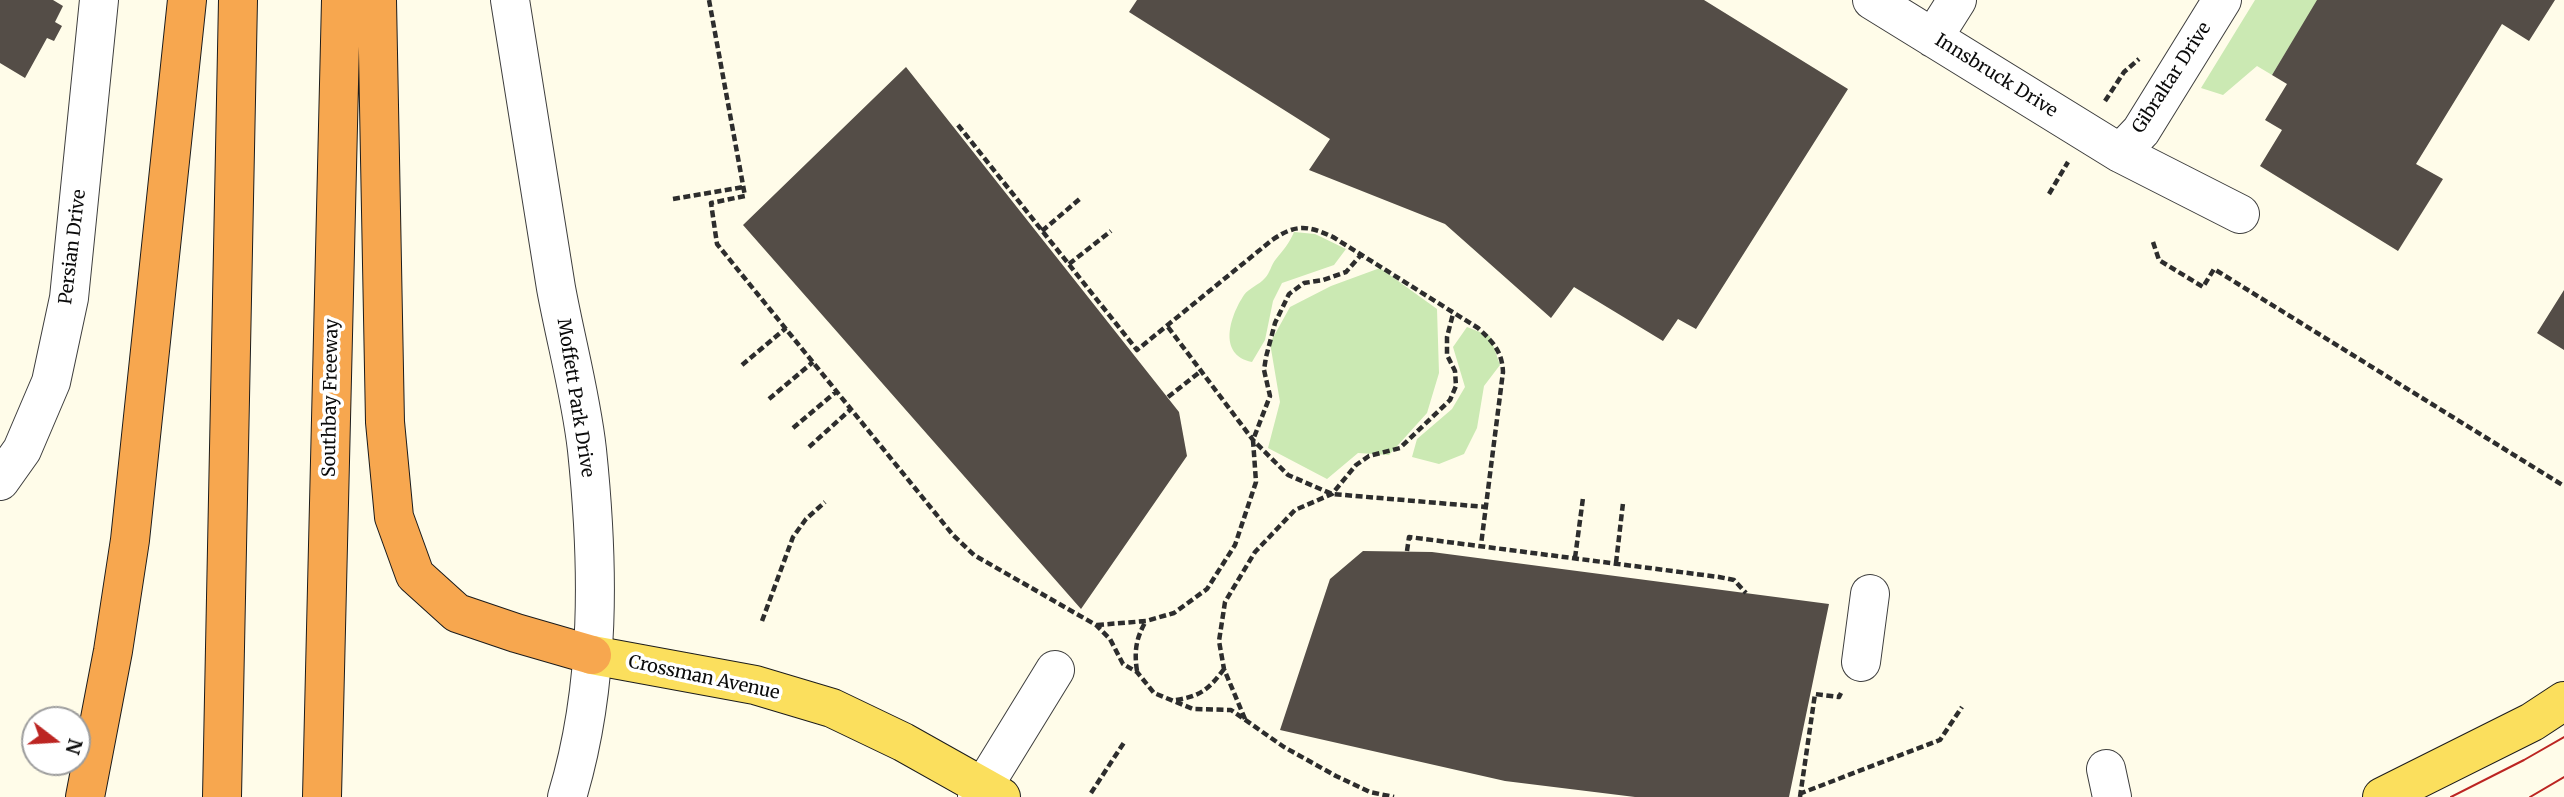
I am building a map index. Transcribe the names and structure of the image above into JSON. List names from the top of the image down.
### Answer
{
  "streets": {
    "highway": ["Southbay Freeway"],
    "main road": ["Crossman Avenue"],
    "street": [
      "Innsbruck Drive",
      "Gibraltar Drive",
      "Persian Drive",
      "Moffett Park Drive"
    ]
  },
  "crossings": [
    ["Innsbruck Drive", "Gibraltar Drive"],
    ["Moffett Park Drive", "Crossman Avenue"]
  ],
  "north": "right"
}
